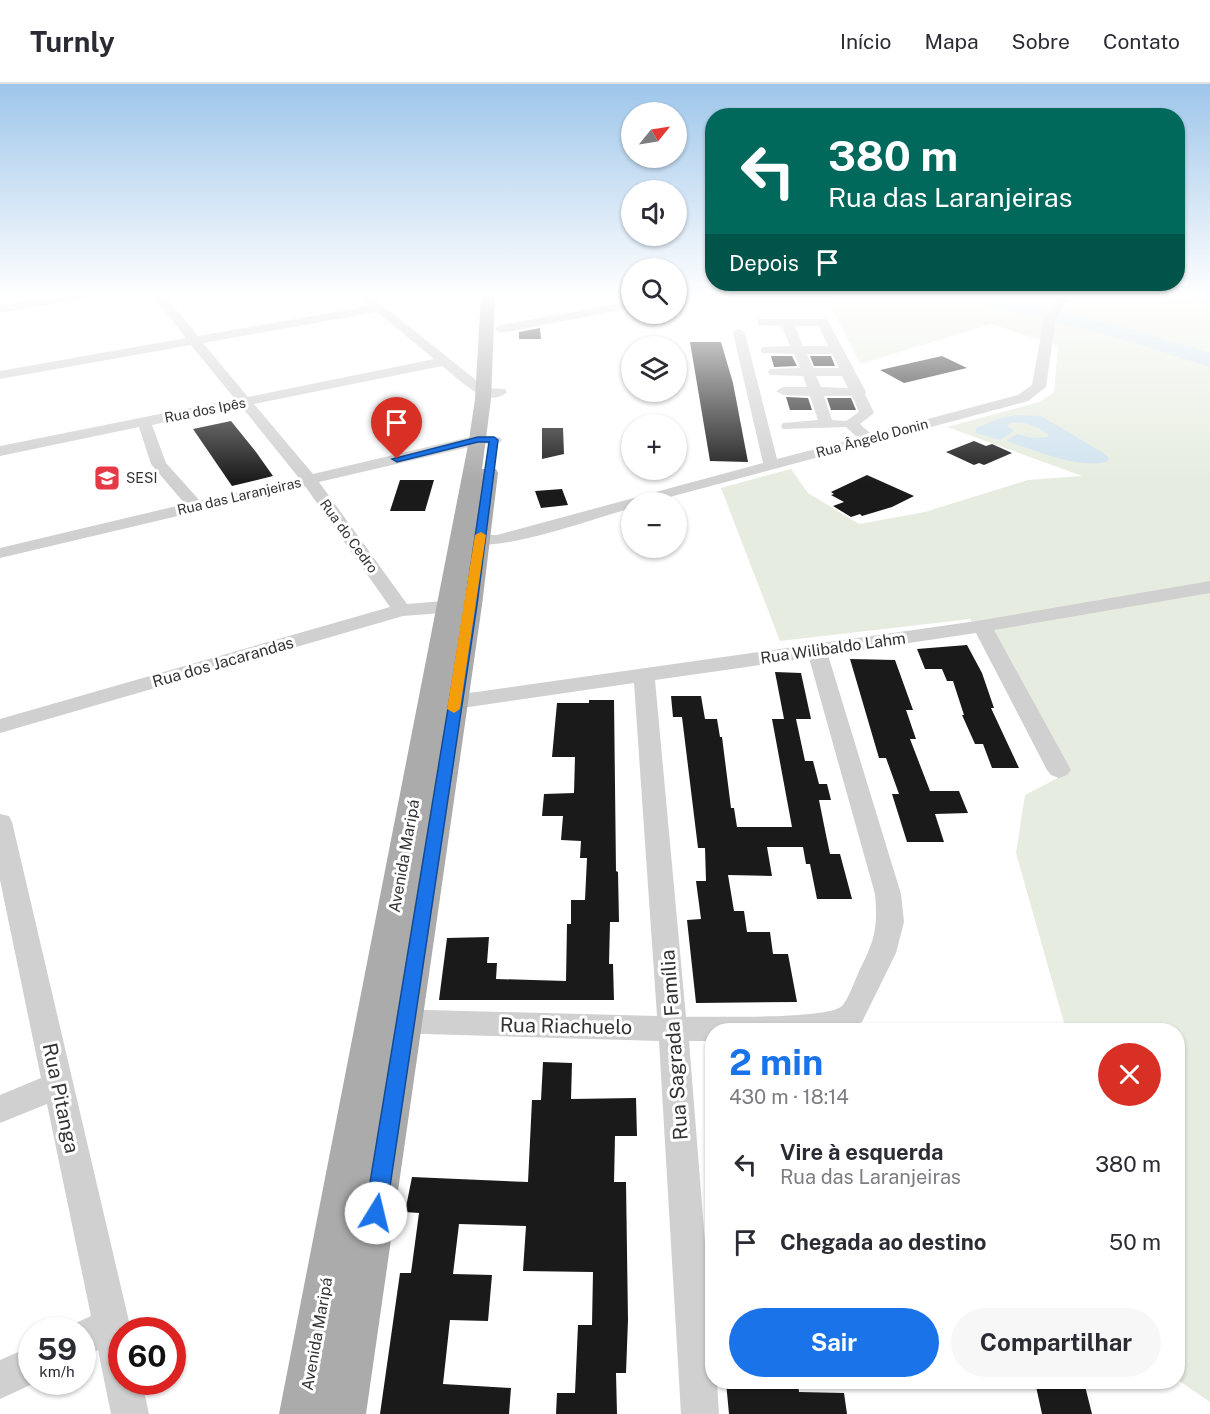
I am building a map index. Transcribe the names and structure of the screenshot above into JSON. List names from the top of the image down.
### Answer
{
  "streets": {
    "main road": ["Avenida Maripá"],
    "street": [
      "Rua dos Ipês",
      "Rua Ângelo Donin",
      "Rua das Laranjeiras",
      "Rua do Cedro",
      "Rua Wilibaldo Lahm",
      "Rua dos Jacarandas",
      "Rua Riachuelo",
      "Rua Sagrada Família",
      "Rua Pitanga"
    ]
  },
  "crossings": [
    ["Rua dos Ipês", "Rua do Cedro"],
    ["Rua Ângelo Donin", "Avenida Maripá"],
    ["Rua das Laranjeiras", "Rua do Cedro"],
    ["Rua das Laranjeiras", "Avenida Maripá"],
    ["Rua do Cedro", "Rua dos Jacarandas"],
    ["Rua Wilibaldo Lahm", "Avenida Maripá"],
    ["Rua Wilibaldo Lahm", "Rua Riachuelo"],
    ["Rua Wilibaldo Lahm", "Rua Sagrada Família"],
    ["Rua dos Jacarandas", "Avenida Maripá"],
    ["Avenida Maripá", "Rua Riachuelo"],
    ["Rua Riachuelo", "Rua Sagrada Família"]
  ],
  "places": {
    "school or university": ["SESI"]
  },
  "north": "top right",
  "page": {
    "header": "Turnly",
    "nav": [
      "Início",
      "Mapa",
      "Sobre",
      "Contato"
    ],
    "map_buttons": ["+", "−"],
    "turn": ["380 m", "Rua das Laranjeiras"],
    "then": "Depois",
    "heading": ["2 min", "430 m · 18:14"],
    "list": [
      {
        "name": "Vire à esquerda",
        "note": "Rua das Laranjeiras",
        "value": "380 m"
      },
      {
        "name": "Chegada ao destino",
        "value": "50 m"
      }
    ],
    "buttons": ["Sair", "Compartilhar"],
    "speed": "59 km/h",
    "limit": "60"
  }
}
